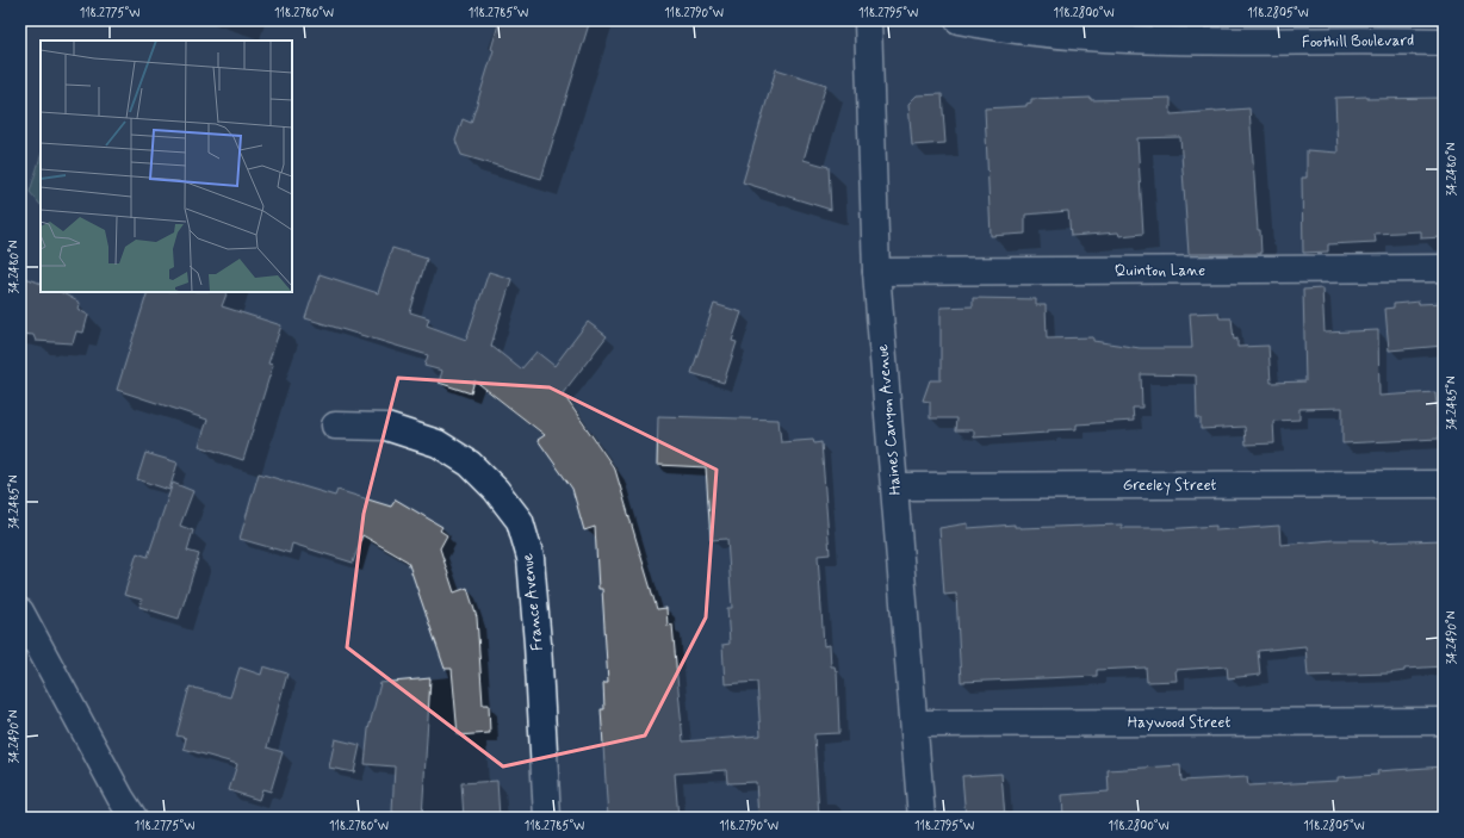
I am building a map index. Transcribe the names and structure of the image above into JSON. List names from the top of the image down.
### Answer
{
  "streets": {
    "street": [
      "Foothill Boulevard",
      "Quinton Lane",
      "Haines Canyon Avenue",
      "Greeley Street",
      "France Avenue",
      "Haywood Street"
    ]
  },
  "crossings": [
    ["Quinton Lane", "Haines Canyon Avenue"],
    ["Haines Canyon Avenue", "Greeley Street"],
    ["Haines Canyon Avenue", "Haywood Street"]
  ],
  "coordinates": [
    "118.2775°W",
    "118.2780°W",
    "118.2785°W",
    "118.2790°W",
    "118.2795°W",
    "118.2800°W",
    "118.2805°W",
    "34.2480°N",
    "34.2485°N",
    "34.2490°N"
  ]
}
